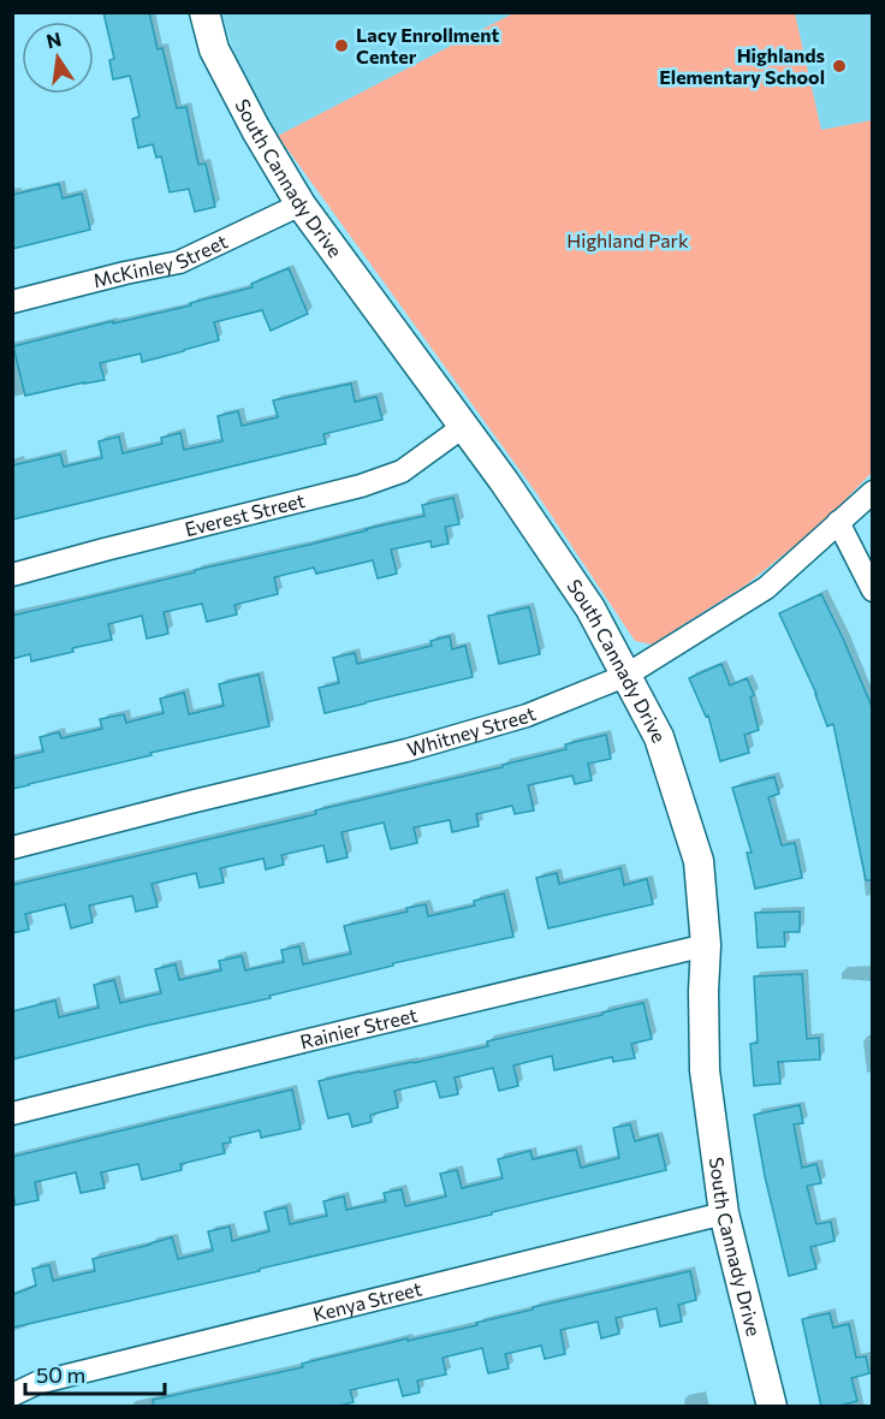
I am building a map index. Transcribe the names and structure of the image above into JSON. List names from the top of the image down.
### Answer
{
  "streets": {
    "street": [
      "South Cannady Drive",
      "McKinley Street",
      "Everest Street",
      "Whitney Street",
      "Rainier Street",
      "Kenya Street"
    ]
  },
  "crossings": [
    ["South Cannady Drive", "McKinley Street"],
    ["South Cannady Drive", "Everest Street"],
    ["South Cannady Drive", "Whitney Street"],
    ["South Cannady Drive", "Rainier Street"],
    ["South Cannady Drive", "Kenya Street"]
  ],
  "parks": ["Highland Park"],
  "places": ["Lacy Enrollment Center", "Highlands Elementary School"],
  "scale_bar": "50 m",
  "north": "top"
}
